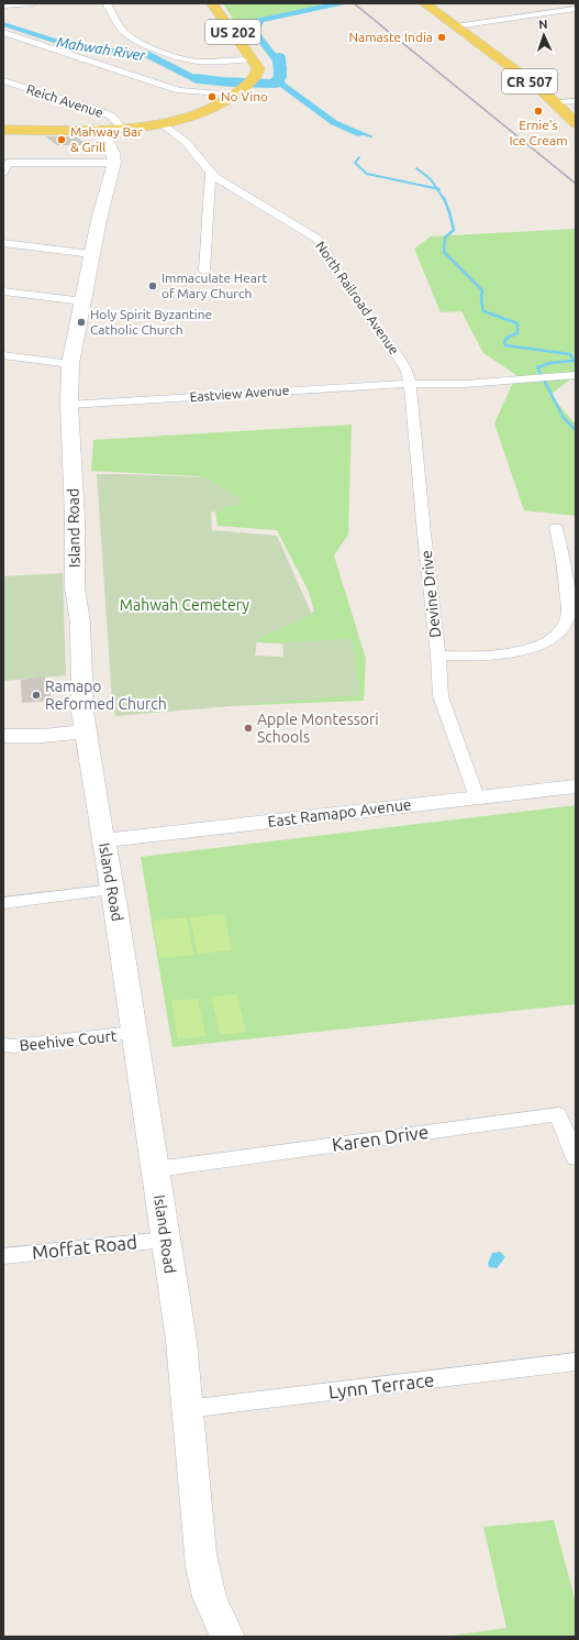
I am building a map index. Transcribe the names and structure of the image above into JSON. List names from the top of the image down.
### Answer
{
  "streets": {
    "main road": [
      "US 202",
      "CR 507",
      "Island Road",
      "East Ramapo Avenue"
    ],
    "street": [
      "Reich Avenue",
      "North Railroad Avenue",
      "Eastview Avenue",
      "Devine Drive",
      "Beehive Court",
      "Karen Drive",
      "Moffat Road",
      "Lynn Terrace"
    ]
  },
  "crossings": [
    ["North Railroad Avenue", "Eastview Avenue"],
    ["North Railroad Avenue", "Devine Drive"],
    ["Eastview Avenue", "Island Road"],
    ["Eastview Avenue", "Devine Drive"],
    ["Island Road", "East Ramapo Avenue"],
    ["Island Road", "Beehive Court"],
    ["Island Road", "Karen Drive"],
    ["Island Road", "Moffat Road"],
    ["Island Road", "Lynn Terrace"],
    ["Devine Drive", "East Ramapo Avenue"]
  ],
  "water": ["Mahwah River"],
  "parks": ["Mahwah Cemetery"],
  "places": [
    "Namaste India",
    "No Vino",
    "Ernie's Ice Cream",
    "Mahway Bar & Grill",
    "Immaculate Heart of Mary Church",
    "Holy Spirit Byzantine Catholic Church",
    "Ramapo Reformed Church",
    "Apple Montessori Schools"
  ],
  "north": "top"
}
